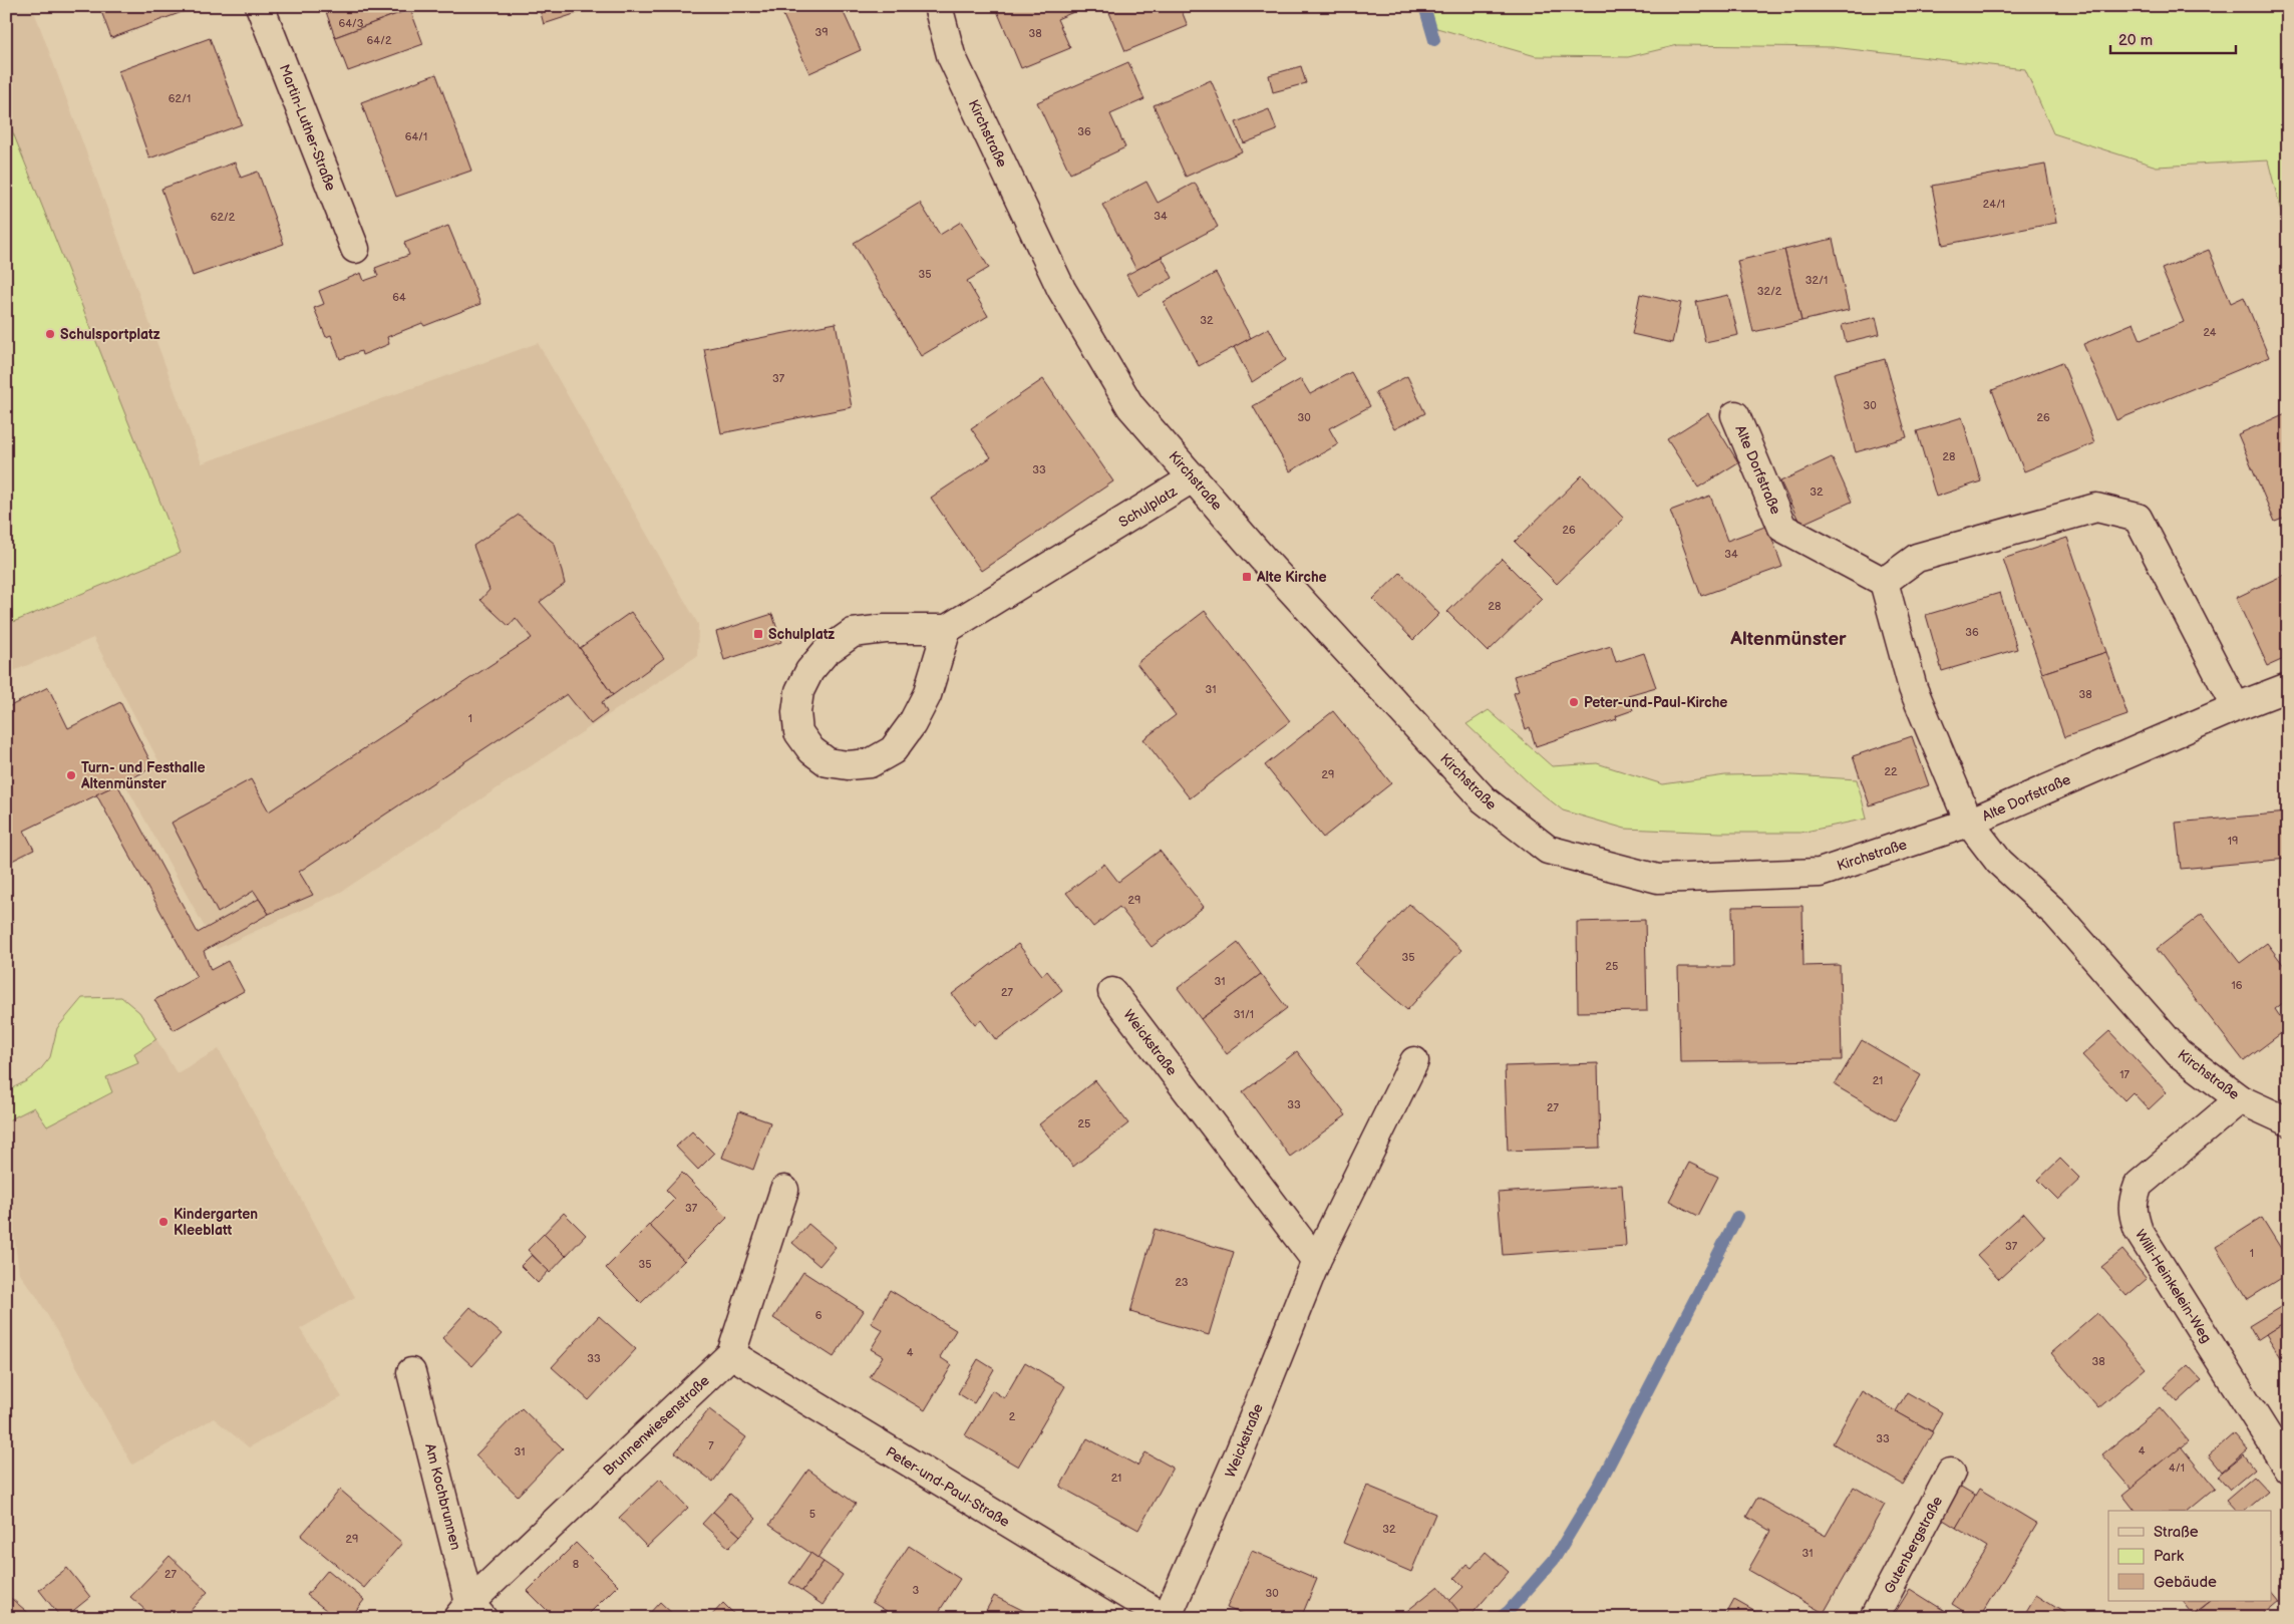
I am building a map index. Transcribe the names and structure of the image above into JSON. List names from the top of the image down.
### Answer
{
  "streets": {
    "street": [
      "Martin-Luther-Straße",
      "Kirchstraße",
      "Alte Dorfstraße",
      "Schulplatz",
      "Weickstraße",
      "Willi-Heinkelein-Weg",
      "Brunnenwiesenstraße",
      "Peter-und-Paul-Straße",
      "Am Kochbrunnen",
      "Gutenbergstraße"
    ]
  },
  "crossings": [
    ["Kirchstraße", "Alte Dorfstraße"],
    ["Kirchstraße", "Schulplatz"],
    ["Kirchstraße", "Willi-Heinkelein-Weg"],
    ["Weickstraße", "Peter-und-Paul-Straße"],
    ["Brunnenwiesenstraße", "Peter-und-Paul-Straße"],
    ["Brunnenwiesenstraße", "Am Kochbrunnen"]
  ],
  "districts": ["Altenmünster"],
  "places": {
    "other": [
      "Schulsportplatz",
      "Peter-und-Paul-Kirche",
      "Turn- und Festhalle Altenmünster",
      "Kindergarten Kleeblatt"
    ],
    "transit": ["Alte Kirche", "Schulplatz"]
  },
  "house_numbers": [
    "64/3",
    "39",
    "38",
    "64/2",
    "62/1",
    "36",
    "64/1",
    "24/1",
    "34",
    "62/2",
    "35",
    "32/1",
    "32/2",
    "64",
    "32",
    "24",
    "37",
    "30",
    "30",
    "26",
    "28",
    "33",
    "32",
    "26",
    "34",
    "28",
    "36",
    "31",
    "38",
    "1",
    "22",
    "29",
    "19",
    "29",
    "35",
    "25",
    "31",
    "16",
    "27",
    "31/1",
    "17",
    "21",
    "33",
    "27",
    "25",
    "37",
    "37",
    "1",
    "35",
    "23",
    "6",
    "4",
    "33",
    "38",
    "2",
    "33",
    "7",
    "4",
    "31",
    "4/1",
    "21",
    "5",
    "32",
    "29",
    "31",
    "8",
    "27",
    "3",
    "30"
  ],
  "legend": ["Straße", "Park", "Gebäude"],
  "scale_bar": "20 m"
}
